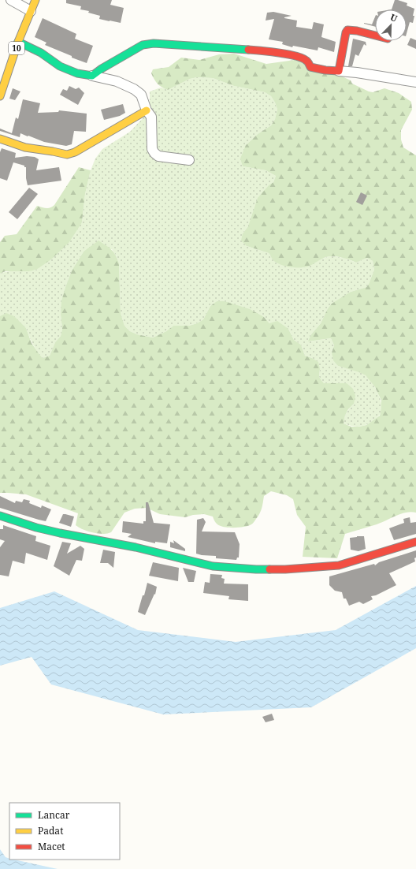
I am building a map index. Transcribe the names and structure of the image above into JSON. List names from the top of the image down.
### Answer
{
  "streets": {
    "main road": ["10"]
  },
  "legend": ["Lancar", "Padat", "Macet"],
  "north": "top right"
}
